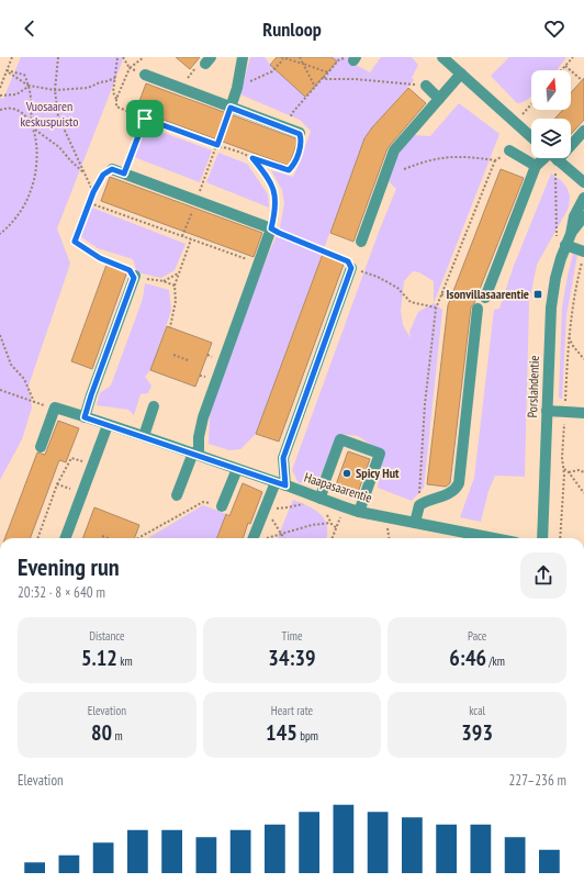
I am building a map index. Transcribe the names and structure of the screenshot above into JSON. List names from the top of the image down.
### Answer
{
  "streets": {
    "street": ["Porslahdentie", "Haapasaarentie"]
  },
  "parks": ["Vuosaaren keskuspuisto"],
  "places": {
    "transit": ["Isonvillasaarentie"],
    "other": ["Spicy Hut"]
  },
  "north": "top",
  "page": {
    "header": "Runloop",
    "heading": ["Evening run", "20:32 · 8 × 640 m"],
    "stats": [
      ["Distance", "5.12 km"],
      ["Time", "34:39"],
      ["Pace", "6:46 /km"],
      ["Elevation", "80 m"],
      ["Heart rate", "145 bpm"],
      ["kcal", "393"]
    ],
    "chart": ["Elevation", "227–236 m"]
  }
}
